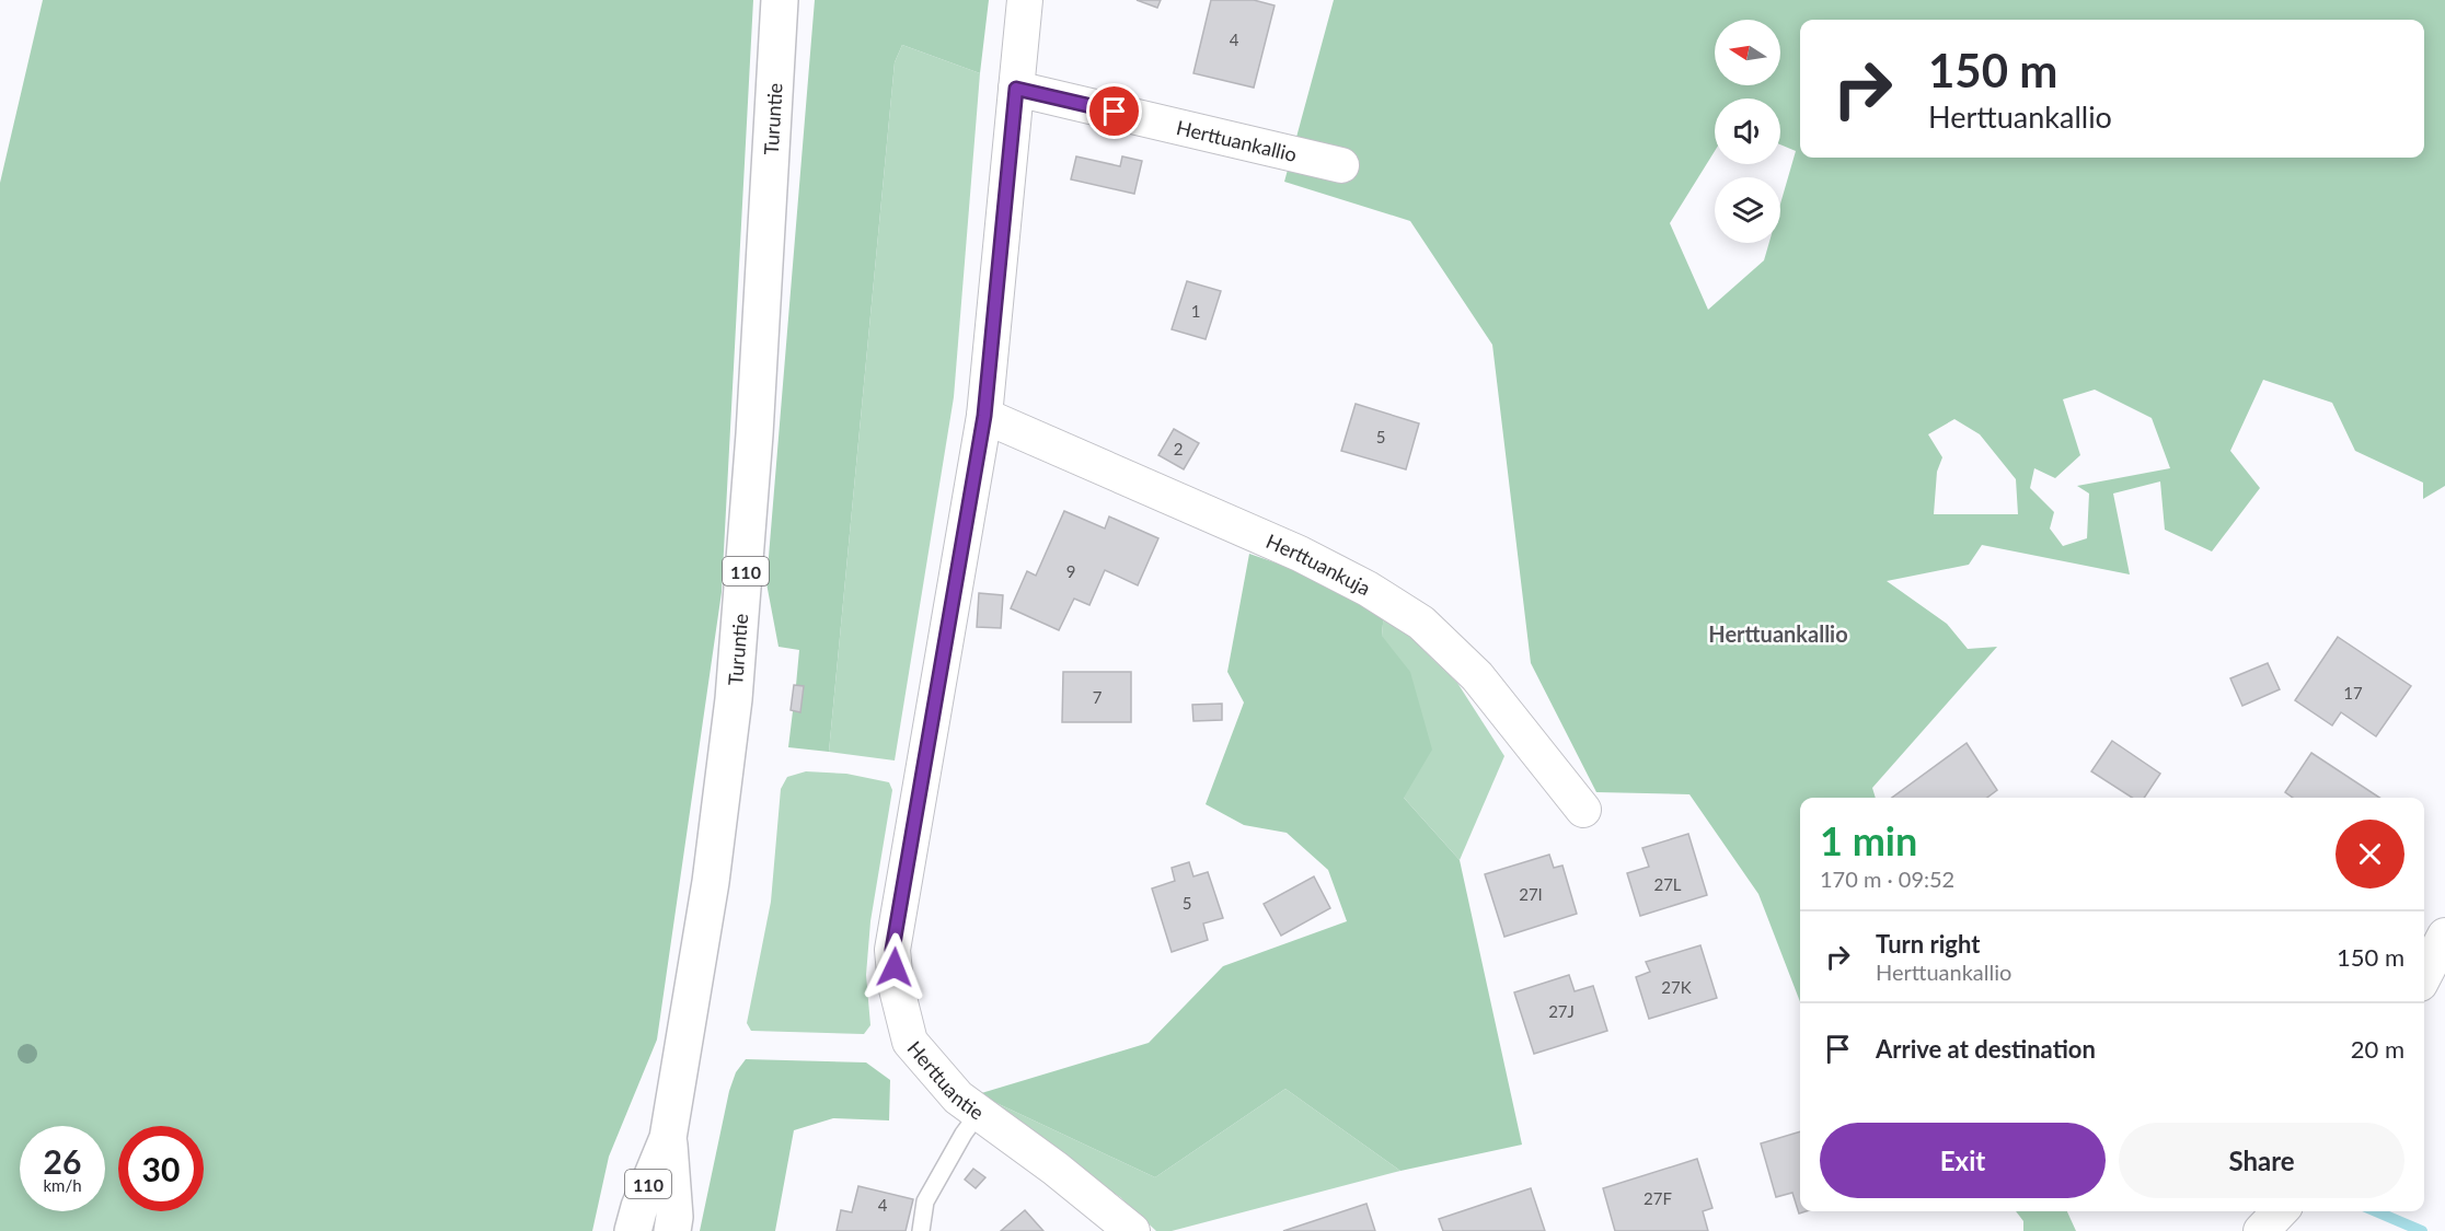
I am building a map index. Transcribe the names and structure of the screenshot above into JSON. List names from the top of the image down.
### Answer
{
  "streets": {
    "main road": ["Turuntie", "110"],
    "street": ["Herttuankallio", "Herttuankuja", "Herttuantie"]
  },
  "crossings": [
    ["Herttuankallio", "Herttuantie"],
    ["Herttuankuja", "Herttuantie"]
  ],
  "districts": ["Herttuankallio"],
  "house_numbers": [
    "4",
    "1",
    "5",
    "2",
    "9",
    "17",
    "7",
    "27L",
    "27I",
    "5",
    "27K",
    "27J",
    "27F",
    "4"
  ],
  "north": "left",
  "page": {
    "turn": ["150 m", "Herttuankallio"],
    "heading": ["1 min", "170 m · 09:52"],
    "list": [
      {
        "name": "Turn right",
        "note": "Herttuankallio",
        "value": "150 m"
      },
      {
        "name": "Arrive at destination",
        "value": "20 m"
      }
    ],
    "buttons": ["Exit", "Share"],
    "speed": "26 km/h",
    "limit": "30"
  }
}
